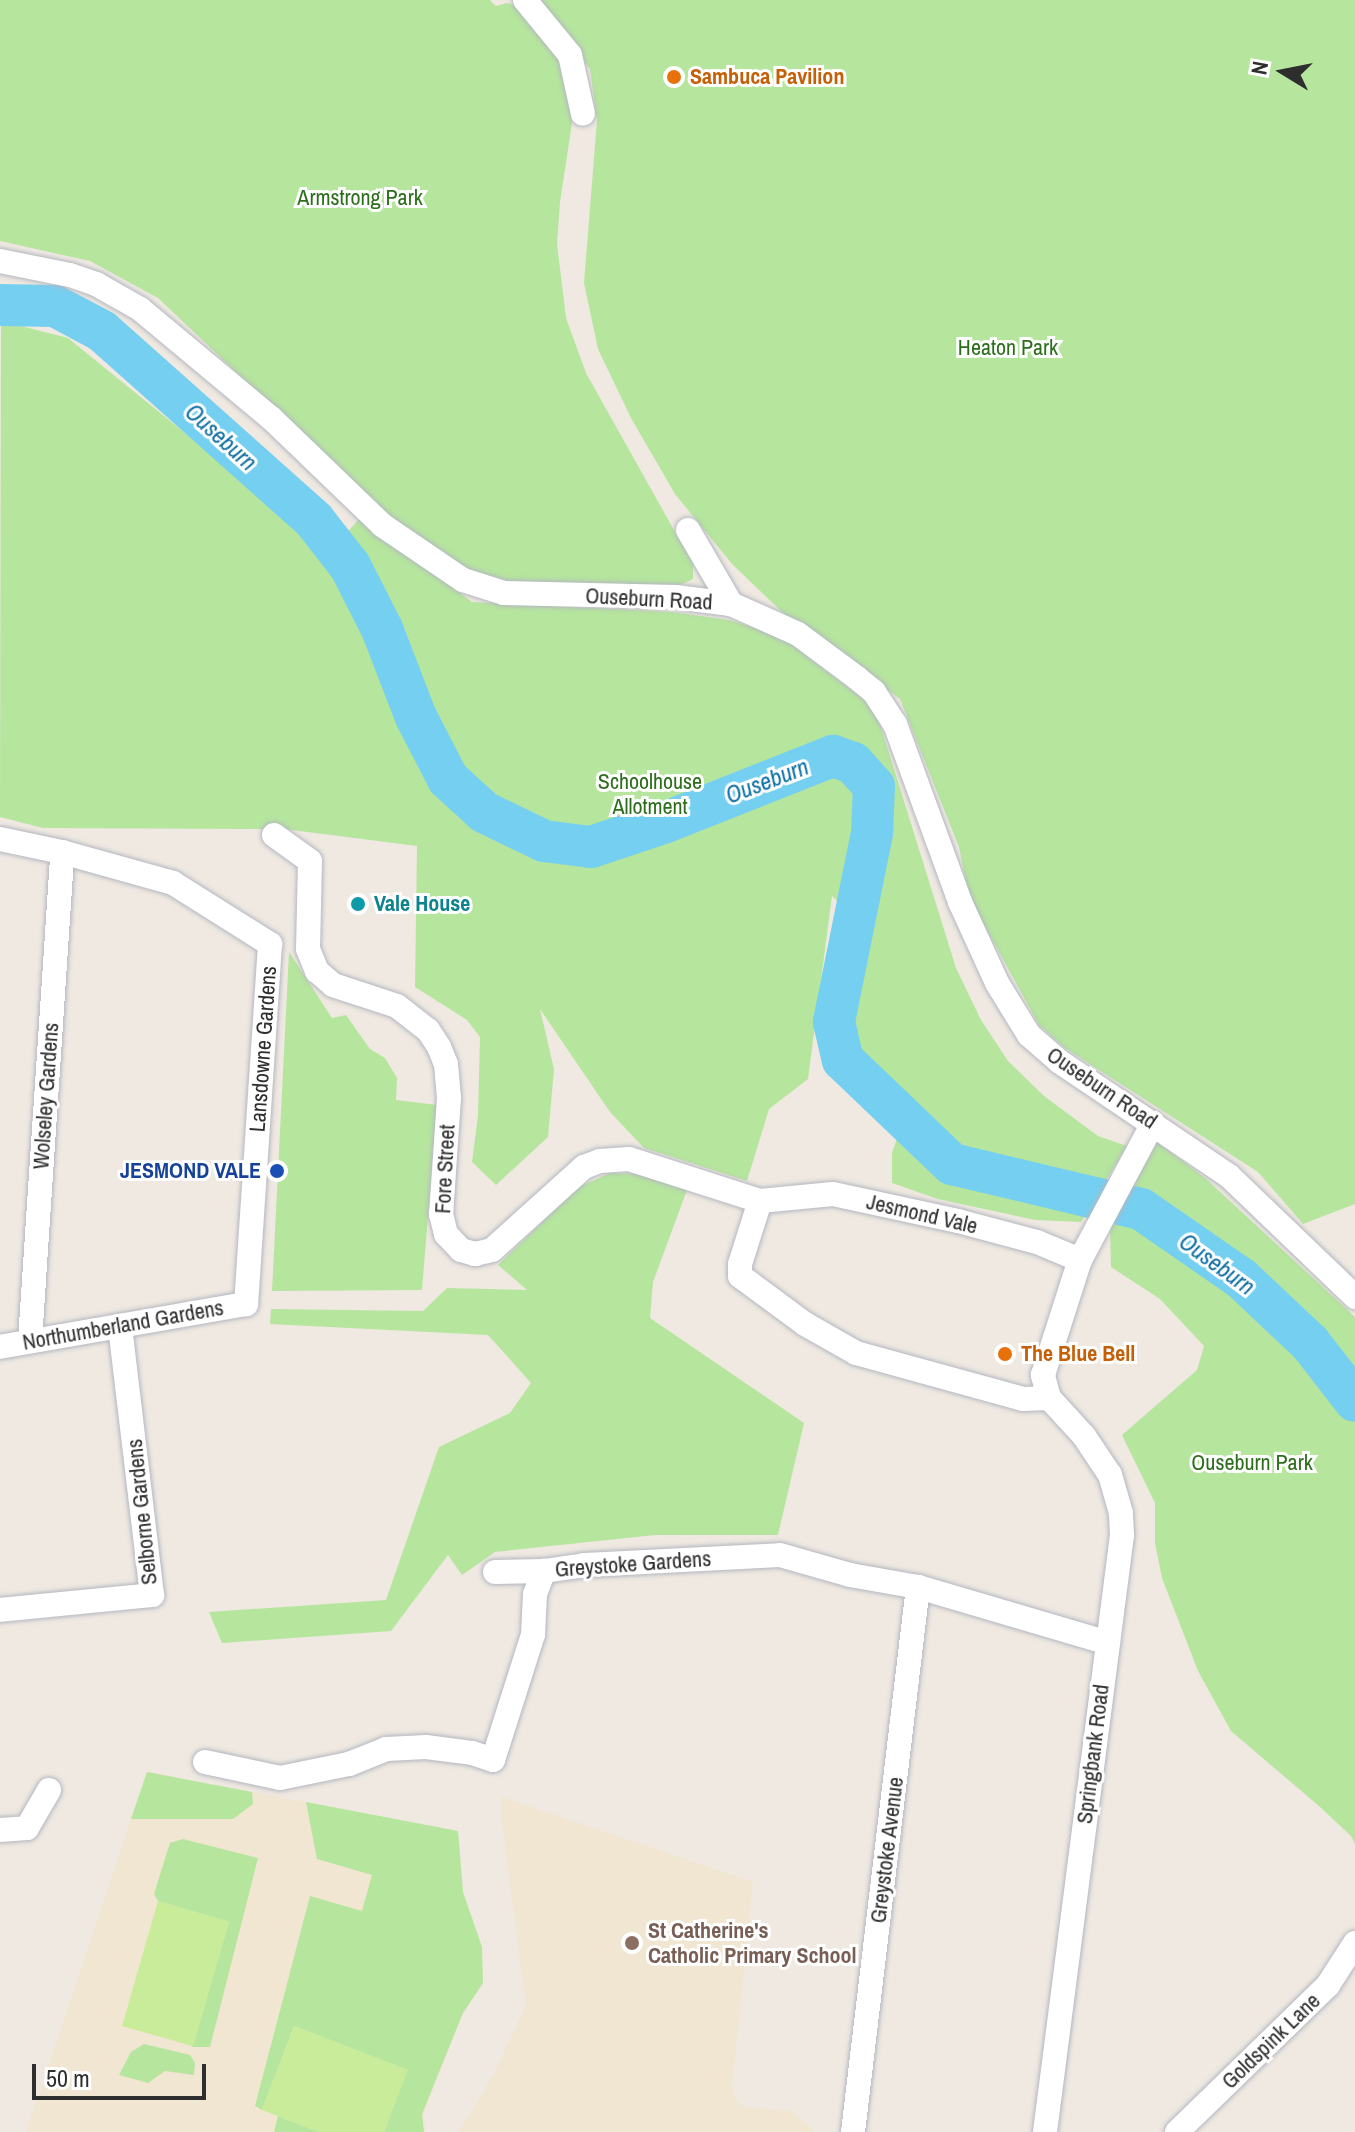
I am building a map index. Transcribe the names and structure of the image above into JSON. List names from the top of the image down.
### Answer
{
  "streets": {
    "street": [
      "Ouseburn Road",
      "Lansdowne Gardens",
      "Wolseley Gardens",
      "Fore Street",
      "Jesmond Vale",
      "Northumberland Gardens",
      "Selborne Gardens",
      "Greystoke Gardens",
      "Springbank Road",
      "Greystoke Avenue",
      "Goldspink Lane"
    ]
  },
  "crossings": [
    ["Lansdowne Gardens", "Wolseley Gardens"],
    ["Lansdowne Gardens", "Northumberland Gardens"],
    ["Wolseley Gardens", "Northumberland Gardens"],
    ["Fore Street", "Jesmond Vale"],
    ["Northumberland Gardens", "Selborne Gardens"],
    ["Greystoke Gardens", "Springbank Road"],
    ["Greystoke Gardens", "Greystoke Avenue"]
  ],
  "water": ["Ouseburn"],
  "parks": [
    "Armstrong Park",
    "Heaton Park",
    "Schoolhouse Allotment",
    "Ouseburn Park"
  ],
  "places": [
    "Sambuca Pavilion",
    "Vale House",
    "JESMOND VALE",
    "The Blue Bell",
    "St Catherine's Catholic Primary School"
  ],
  "scale_bar": "50 m",
  "north": "left"
}
